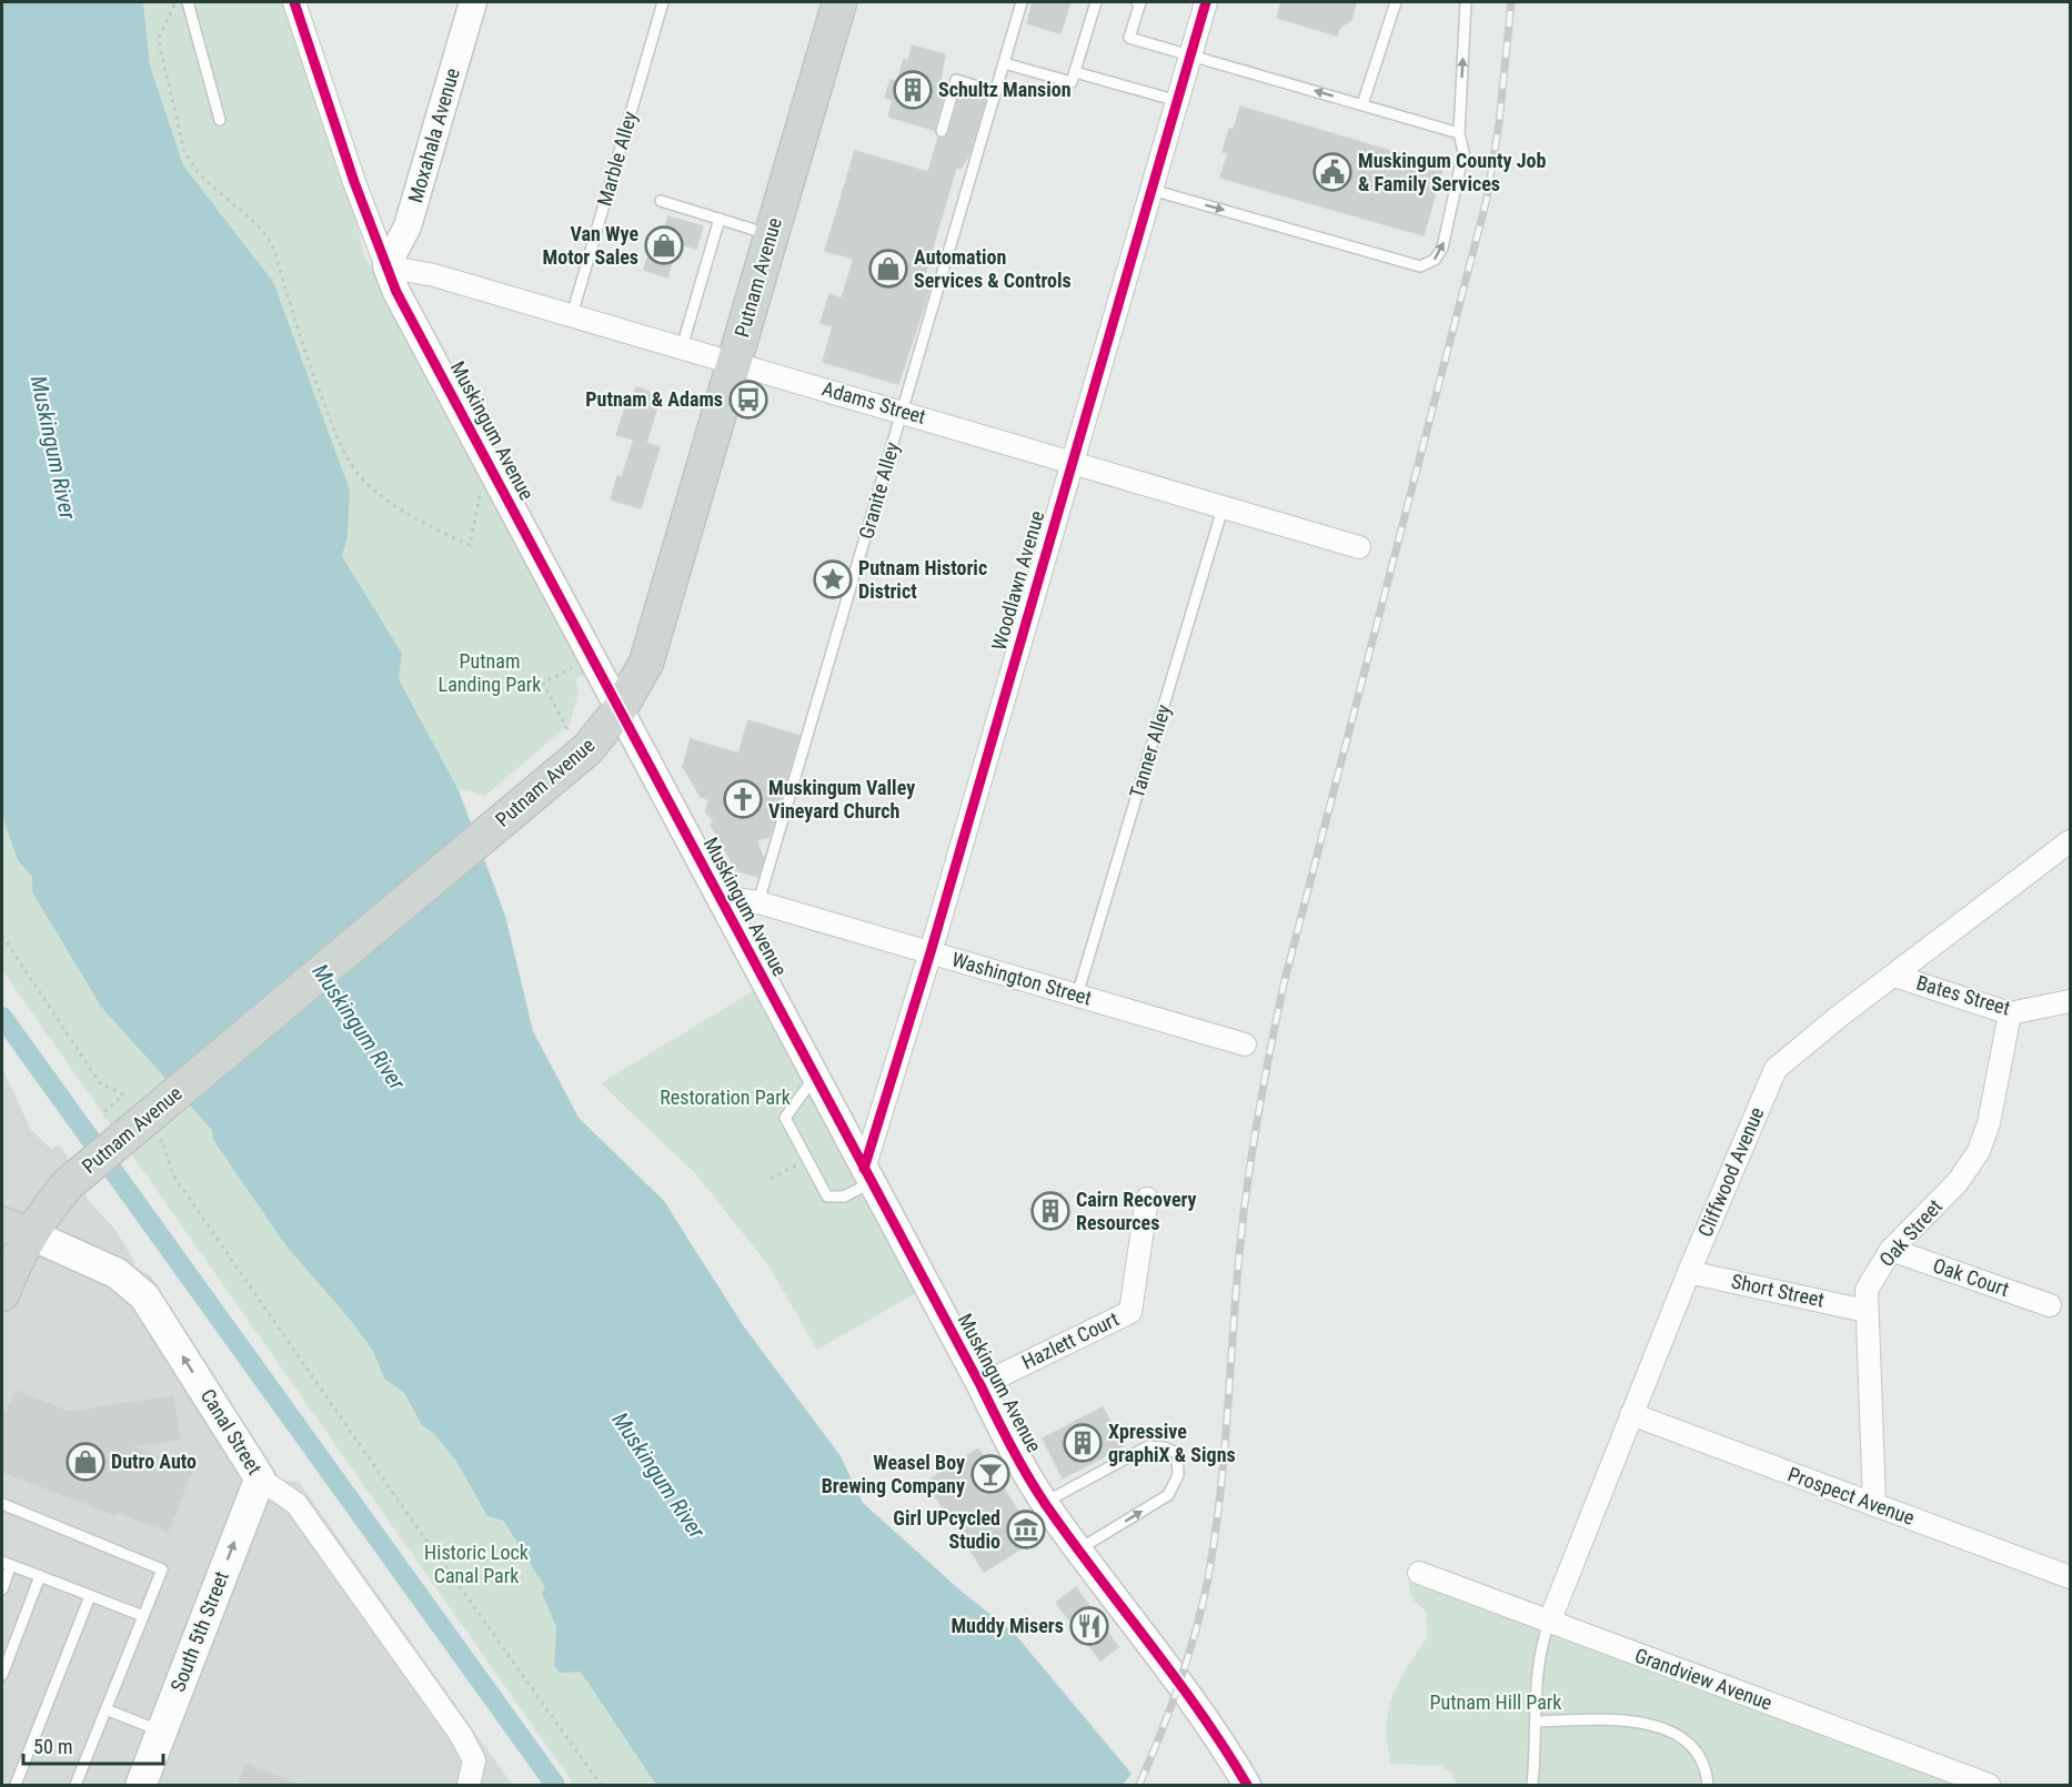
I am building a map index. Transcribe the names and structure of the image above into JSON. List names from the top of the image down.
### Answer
{
  "streets": {
    "main road": ["Putnam Avenue", "Canal Street", "South 5th Street"],
    "street": [
      "Moxahala Avenue",
      "Adams Street",
      "Muskingum Avenue",
      "Woodlawn Avenue",
      "Washington Street",
      "Bates Street",
      "Cliffwood Avenue",
      "Oak Street",
      "Oak Court",
      "Short Street",
      "Hazlett Court",
      "Prospect Avenue",
      "Grandview Avenue"
    ],
    "lane": ["Marble Alley", "Granite Alley", "Tanner Alley"]
  },
  "crossings": [
    ["Moxahala Avenue", "Adams Street"],
    ["Moxahala Avenue", "Muskingum Avenue"],
    ["Marble Alley", "Adams Street"],
    ["Putnam Avenue", "Adams Street"],
    ["Putnam Avenue", "Muskingum Avenue"],
    ["Putnam Avenue", "Canal Street"],
    ["Adams Street", "Muskingum Avenue"],
    ["Adams Street", "Granite Alley"],
    ["Adams Street", "Woodlawn Avenue"],
    ["Adams Street", "Tanner Alley"],
    ["Muskingum Avenue", "Woodlawn Avenue"],
    ["Muskingum Avenue", "Washington Street"],
    ["Muskingum Avenue", "Hazlett Court"],
    ["Granite Alley", "Washington Street"],
    ["Woodlawn Avenue", "Washington Street"],
    ["Tanner Alley", "Washington Street"],
    ["Bates Street", "Cliffwood Avenue"],
    ["Bates Street", "Oak Street"],
    ["Cliffwood Avenue", "Short Street"],
    ["Cliffwood Avenue", "Prospect Avenue"],
    ["Cliffwood Avenue", "Grandview Avenue"],
    ["Oak Street", "Oak Court"],
    ["Oak Street", "Short Street"],
    ["Oak Street", "Prospect Avenue"],
    ["Canal Street", "South 5th Street"]
  ],
  "one_way": ["Canal Street", "South 5th Street"],
  "water": ["Muskingum River"],
  "parks": [
    "Putnam Landing Park",
    "Restoration Park",
    "Historic Lock Canal Park",
    "Putnam Hill Park"
  ],
  "places": {
    "building": ["Schultz Mansion", "Cairn Recovery Resources", "Xpressive graphiX & Signs"],
    "public building": ["Muskingum County Job & Family Services"],
    "shop": ["Van Wye Motor Sales", "Automation Services & Controls", "Dutro Auto"],
    "bus stop": ["Putnam & Adams"],
    "place": ["Putnam Historic District"],
    "church": ["Muskingum Valley Vineyard Church"],
    "bar": ["Weasel Boy Brewing Company"],
    "museum": ["Girl UPcycled Studio"],
    "restaurant": ["Muddy Misers"]
  },
  "scale_bar": "50 m"
}
